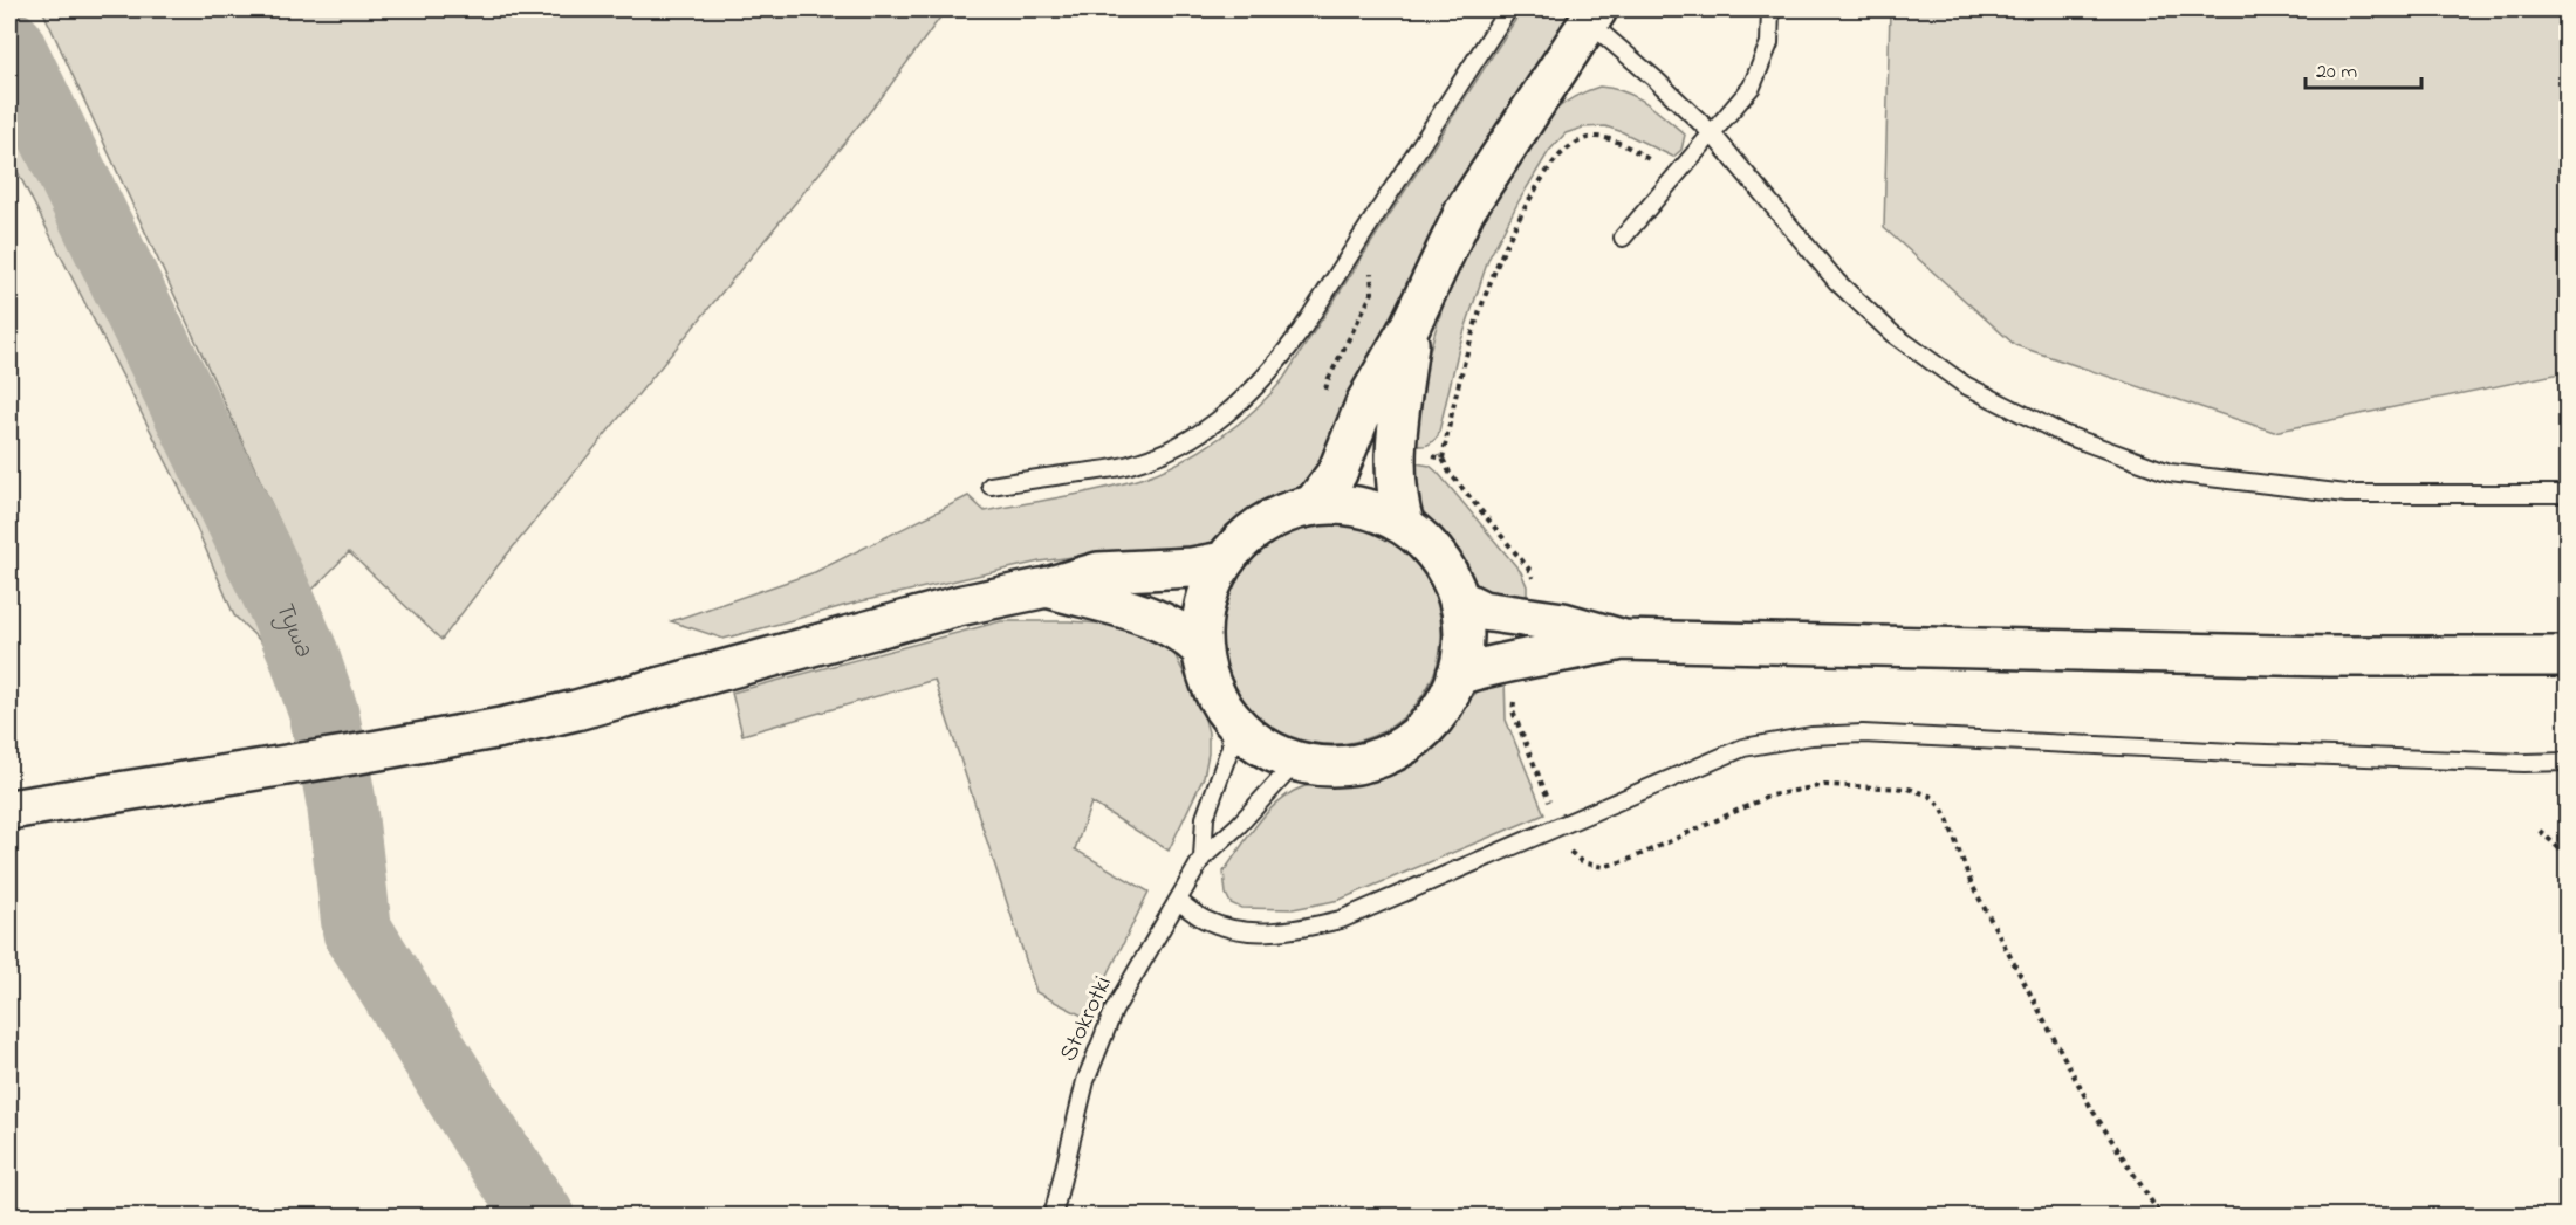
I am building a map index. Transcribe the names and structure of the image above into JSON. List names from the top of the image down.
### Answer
{
  "streets": {
    "lane": ["Stokrotki"]
  },
  "water": ["Tywa"],
  "scale_bar": "20 m"
}
